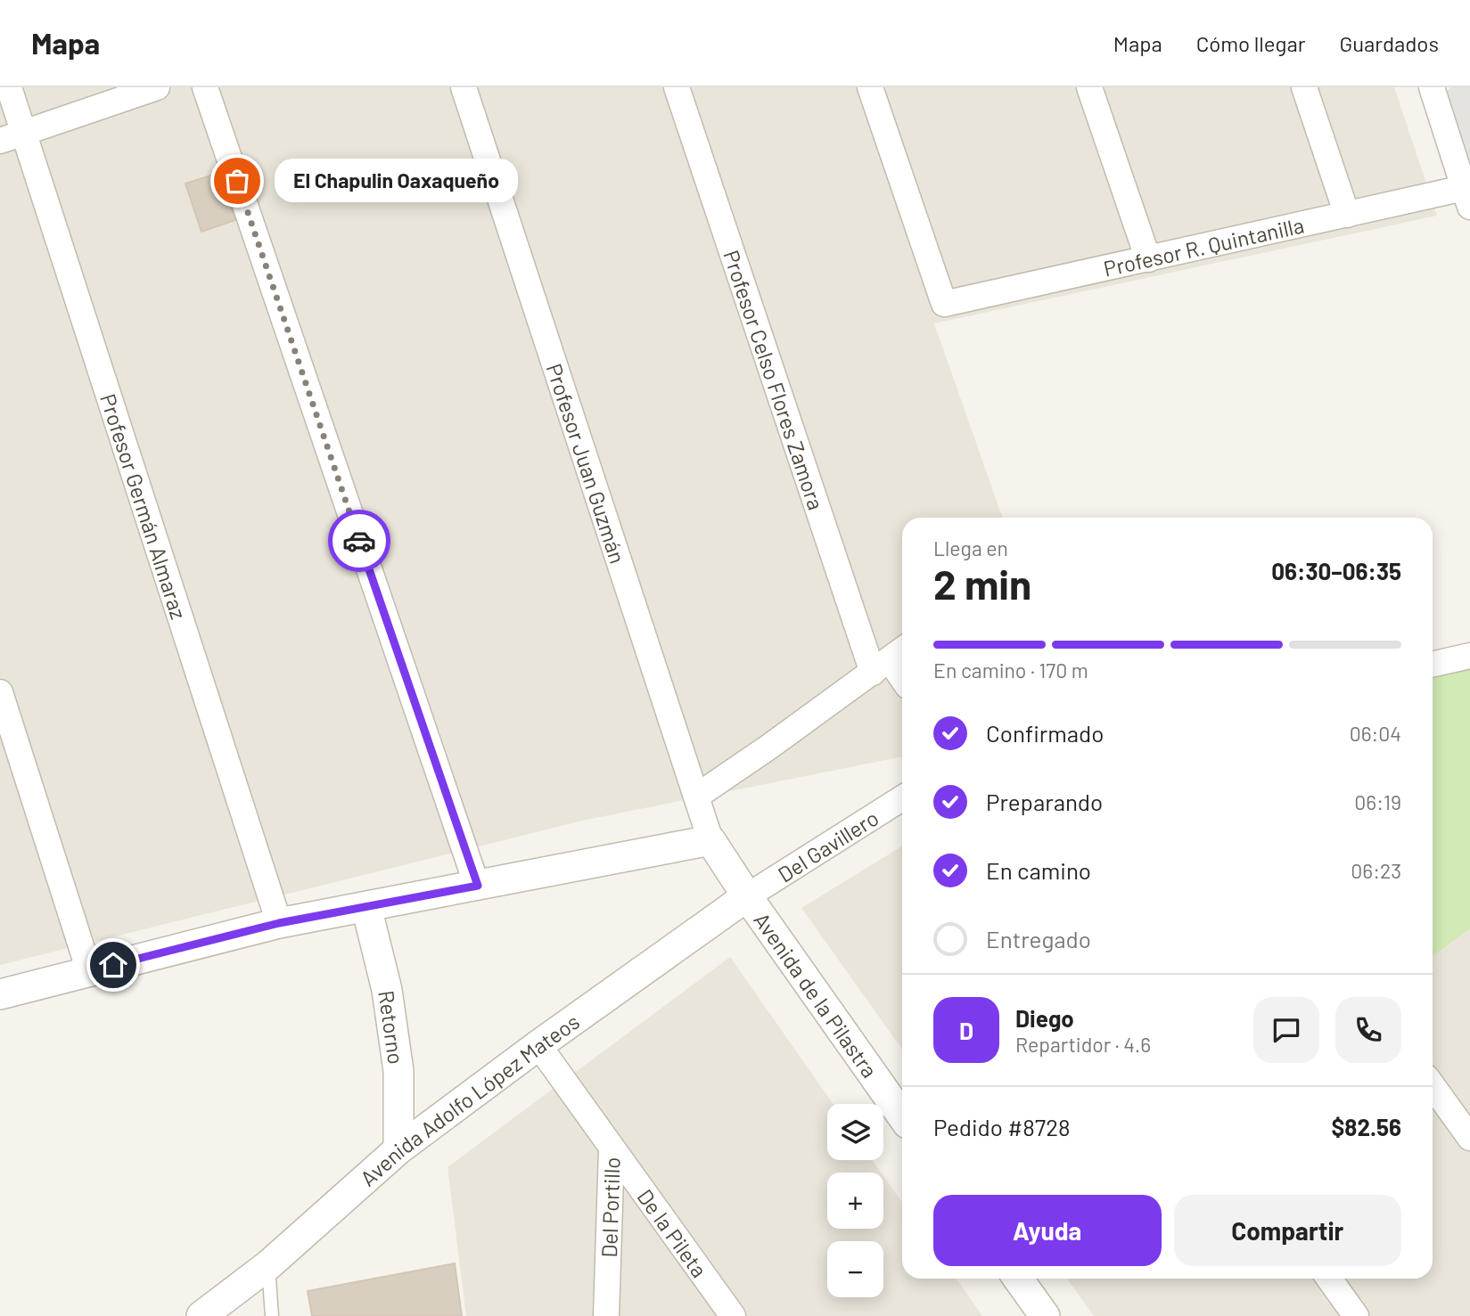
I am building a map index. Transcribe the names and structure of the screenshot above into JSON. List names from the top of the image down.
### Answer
{
  "streets": {
    "street": [
      "Profesor R. Quintanilla",
      "Profesor Celso Flores Zamora",
      "Profesor Juan Guzmán",
      "Profesor Germán Almaraz",
      "Del Gavillero",
      "Avenida de la Pilastra",
      "Retorno",
      "Avenida Adolfo López Mateos",
      "Del Portillo",
      "De la Pileta"
    ]
  },
  "crossings": [
    ["Profesor Juan Guzmán", "Avenida de la Pilastra"],
    ["Del Gavillero", "Avenida de la Pilastra"],
    ["Del Gavillero", "Avenida Adolfo López Mateos"],
    ["Avenida de la Pilastra", "Avenida Adolfo López Mateos"],
    ["Retorno", "Avenida Adolfo López Mateos"],
    ["Avenida Adolfo López Mateos", "Del Portillo"],
    ["Del Portillo", "De la Pileta"]
  ],
  "places": ["El Chapulin Oaxaqueño"],
  "page": {
    "header": "Mapa",
    "nav": ["Mapa", "Cómo llegar", "Guardados"],
    "bubble": "El Chapulin Oaxaqueño",
    "heading": ["2 min", "Llega en", "06:30–06:35"],
    "panel": [
      "Diego",
      "Repartidor · 4.6",
      "Pedido #8728",
      "$82.56"
    ],
    "bar": "En camino · 170 m",
    "list": [
      ["Confirmado", "06:04"],
      ["Preparando", "06:19"],
      ["En camino", "06:23"],
      "Entregado"
    ],
    "round": "D",
    "map_buttons": ["+", "−"],
    "buttons": ["Ayuda", "Compartir"]
  }
}
